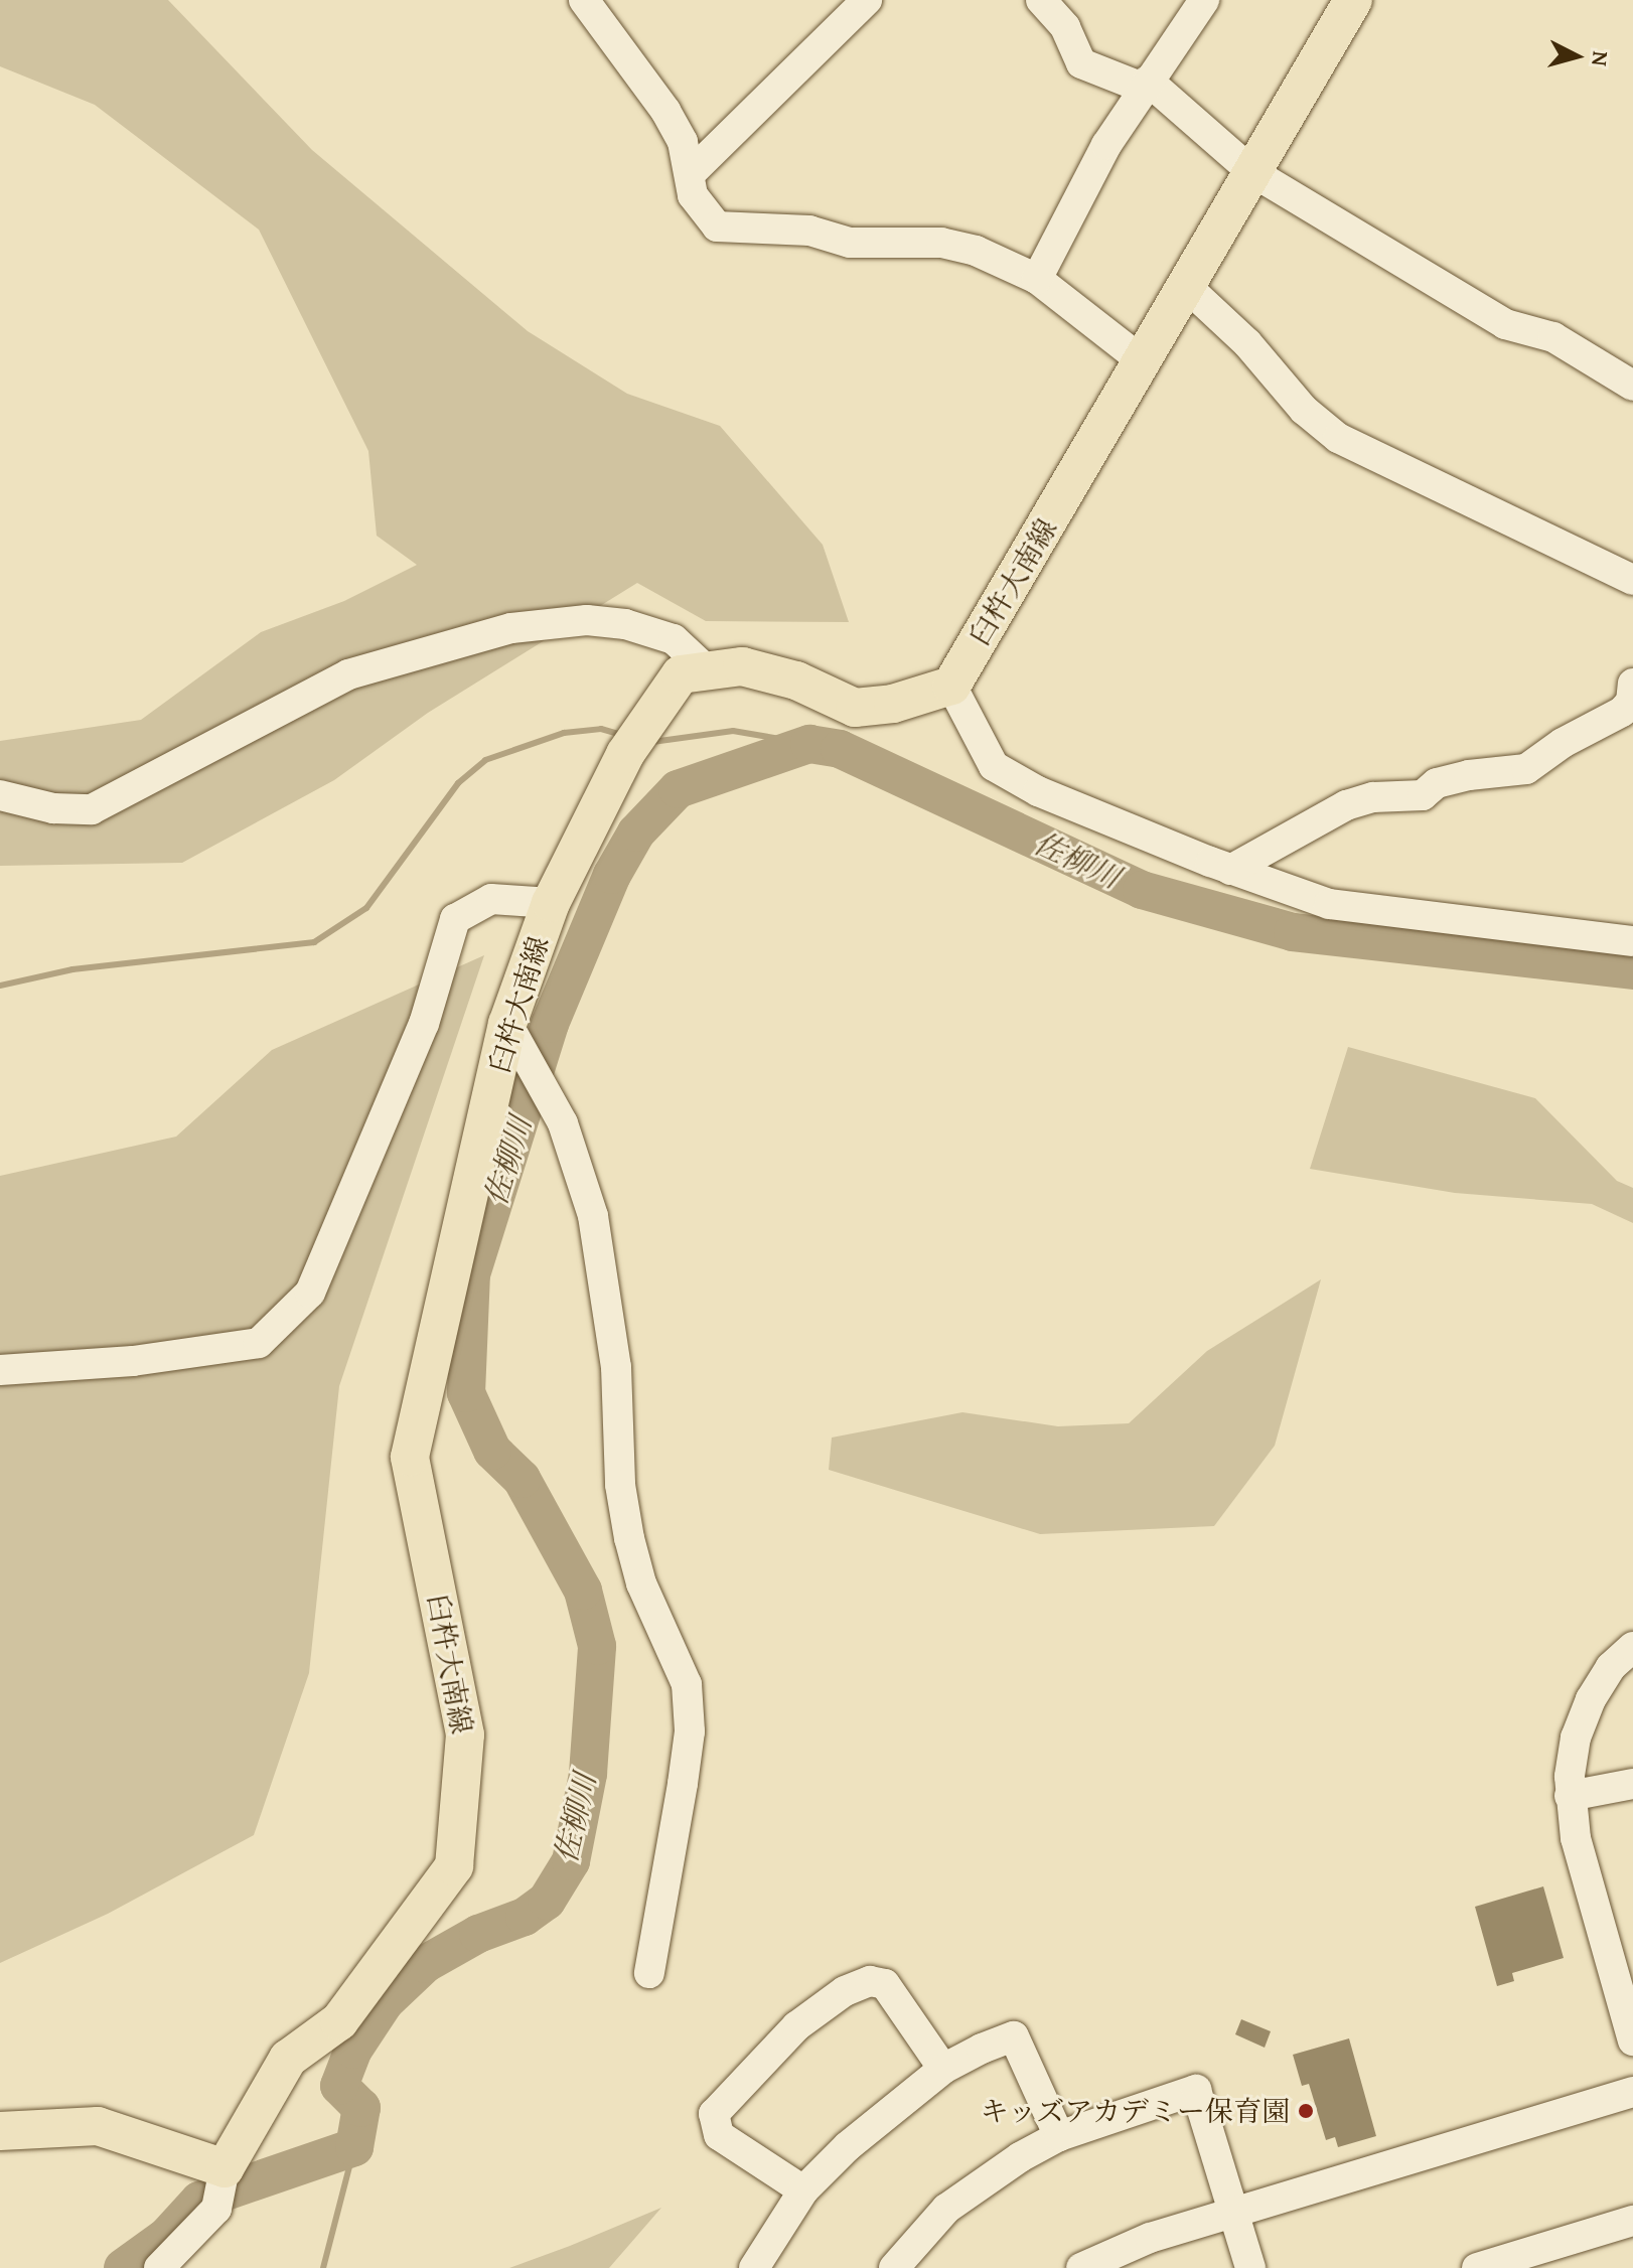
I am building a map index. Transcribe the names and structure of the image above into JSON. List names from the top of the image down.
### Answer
{
  "streets": {
    "main road": ["臼杵大南線"]
  },
  "water": ["佐柳川"],
  "places": ["キッズアカデミー保育園"],
  "north": "right"
}
